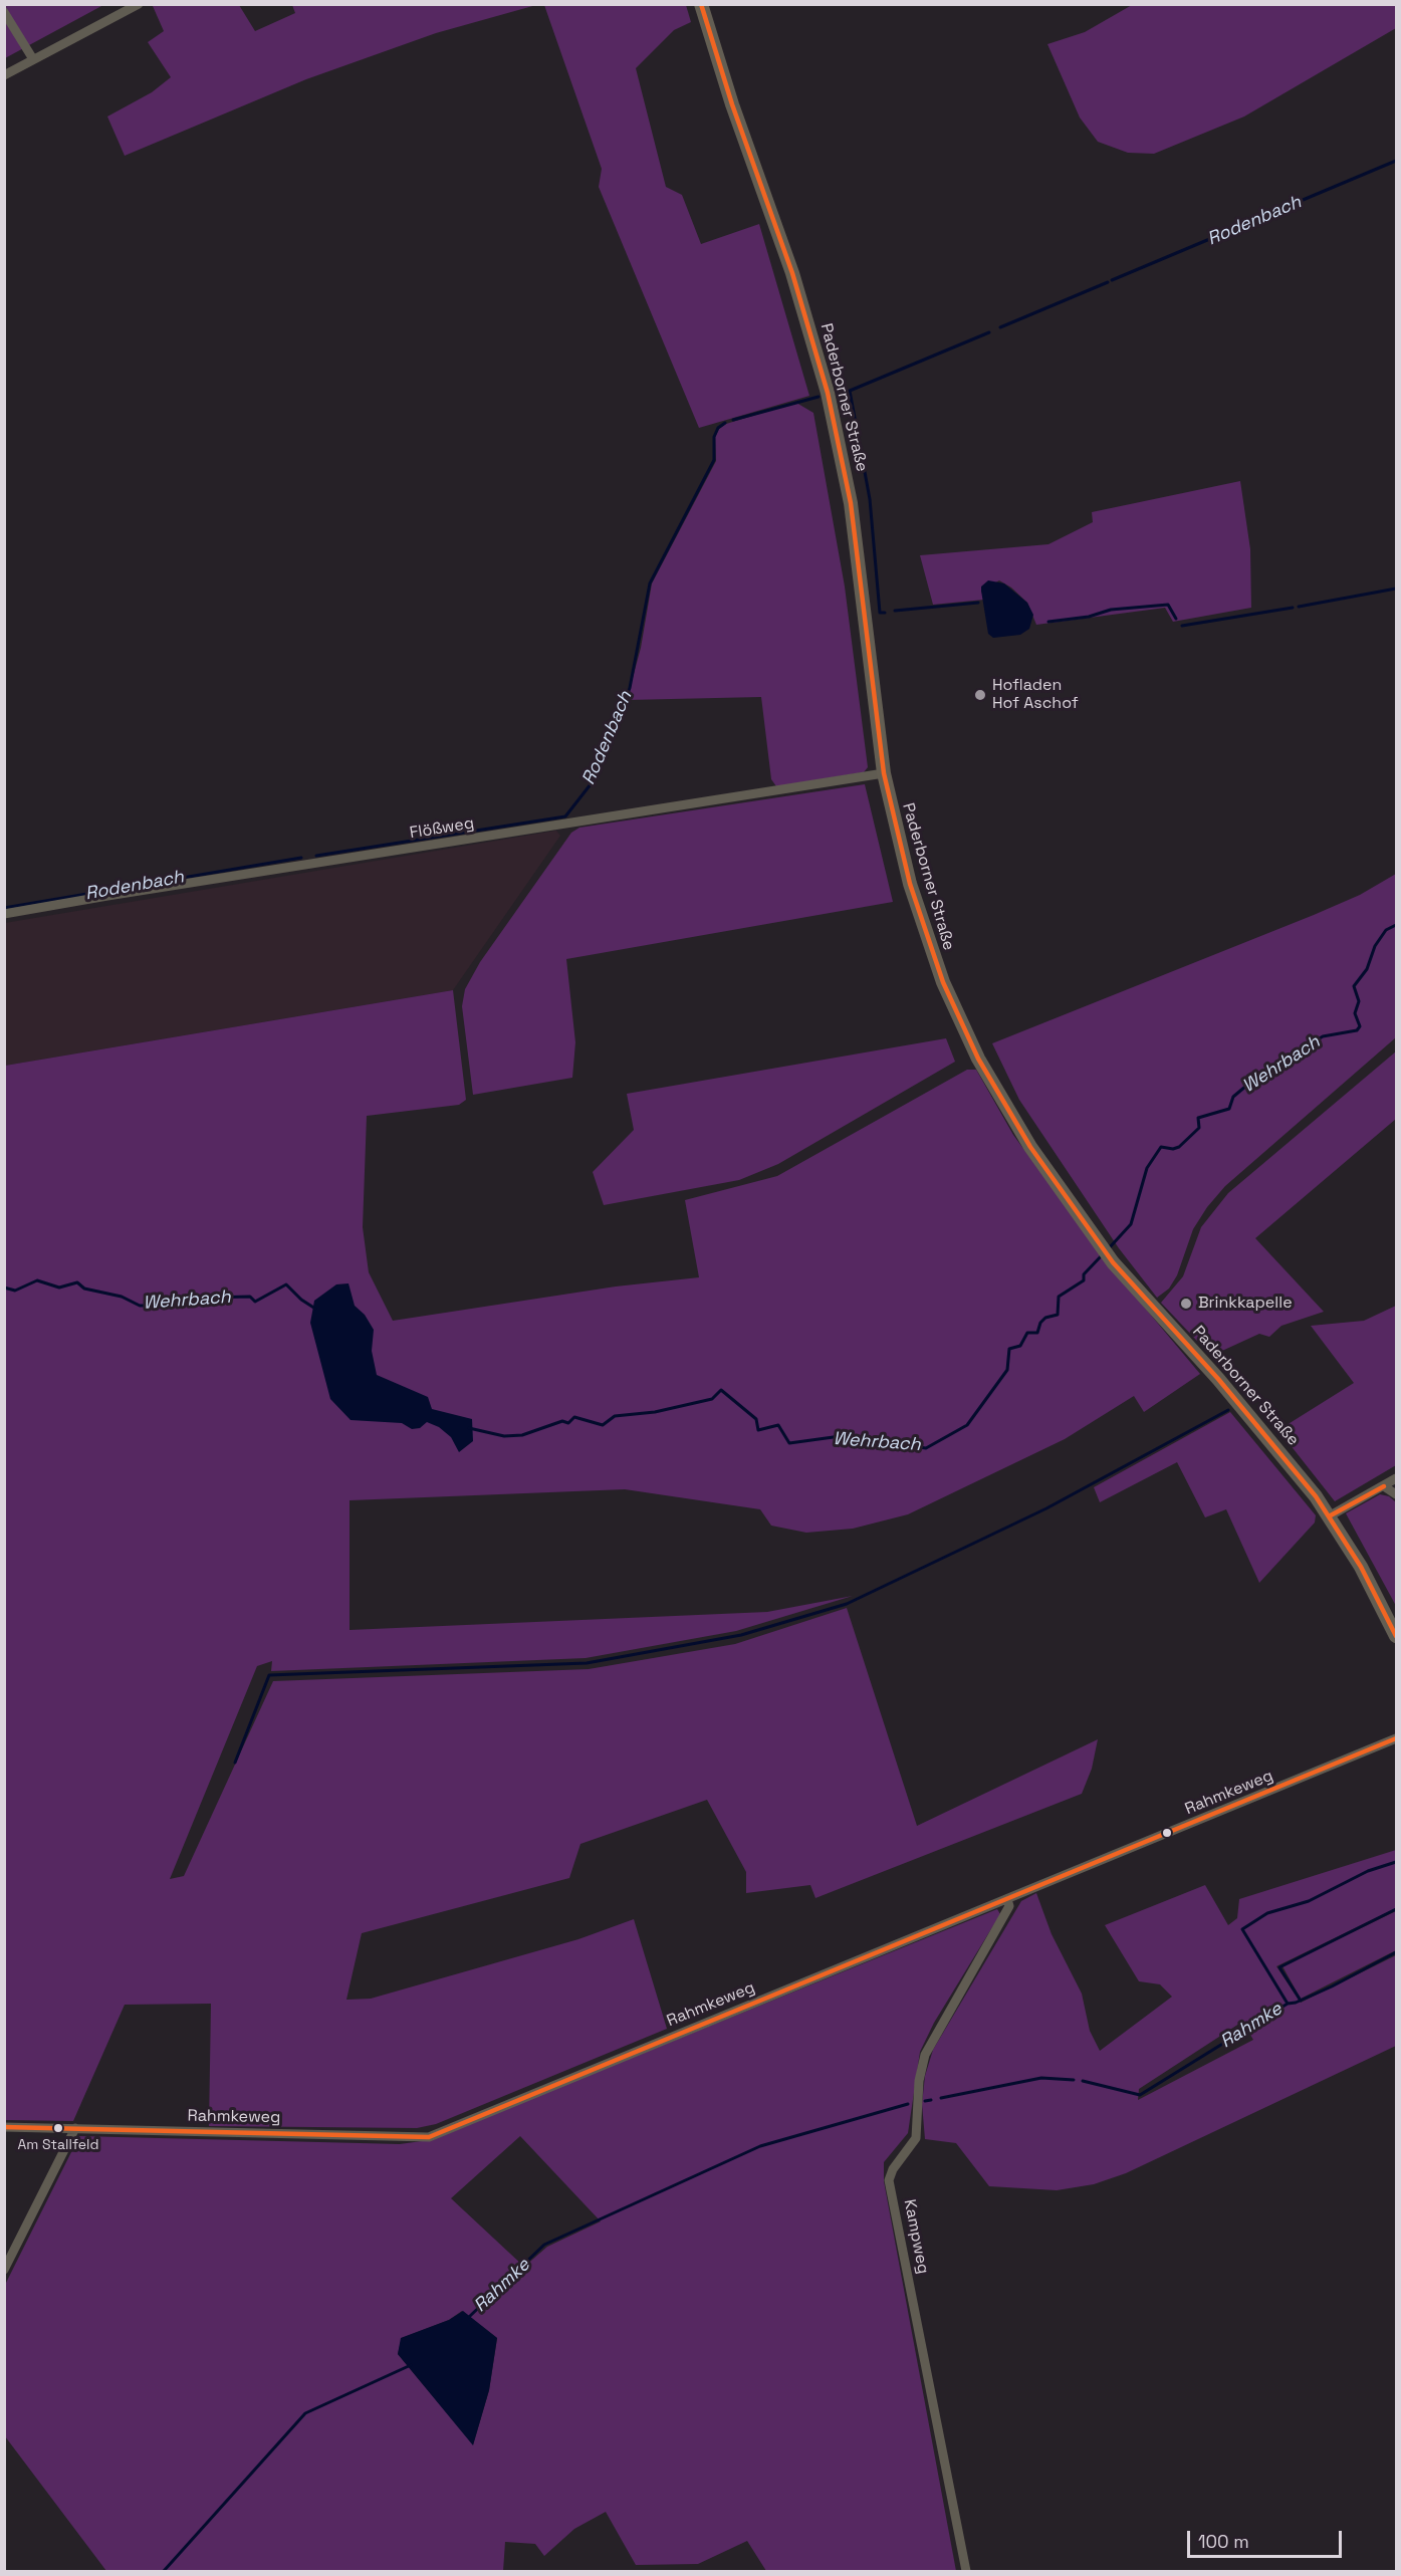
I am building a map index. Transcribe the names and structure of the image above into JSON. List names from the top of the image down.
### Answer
{
  "streets": {
    "main road": ["Paderborner Straße"],
    "street": ["Flößweg", "Rahmkeweg", "Kampweg"]
  },
  "crossings": [
    ["Paderborner Straße", "Flößweg"],
    ["Rahmkeweg", "Kampweg"]
  ],
  "water": ["Rodenbach", "Wehrbach", "Rahmke"],
  "places": ["Hofladen Hof Aschof", "Brinkkapelle", "Am Stallfeld"],
  "scale_bar": "100 m"
}
